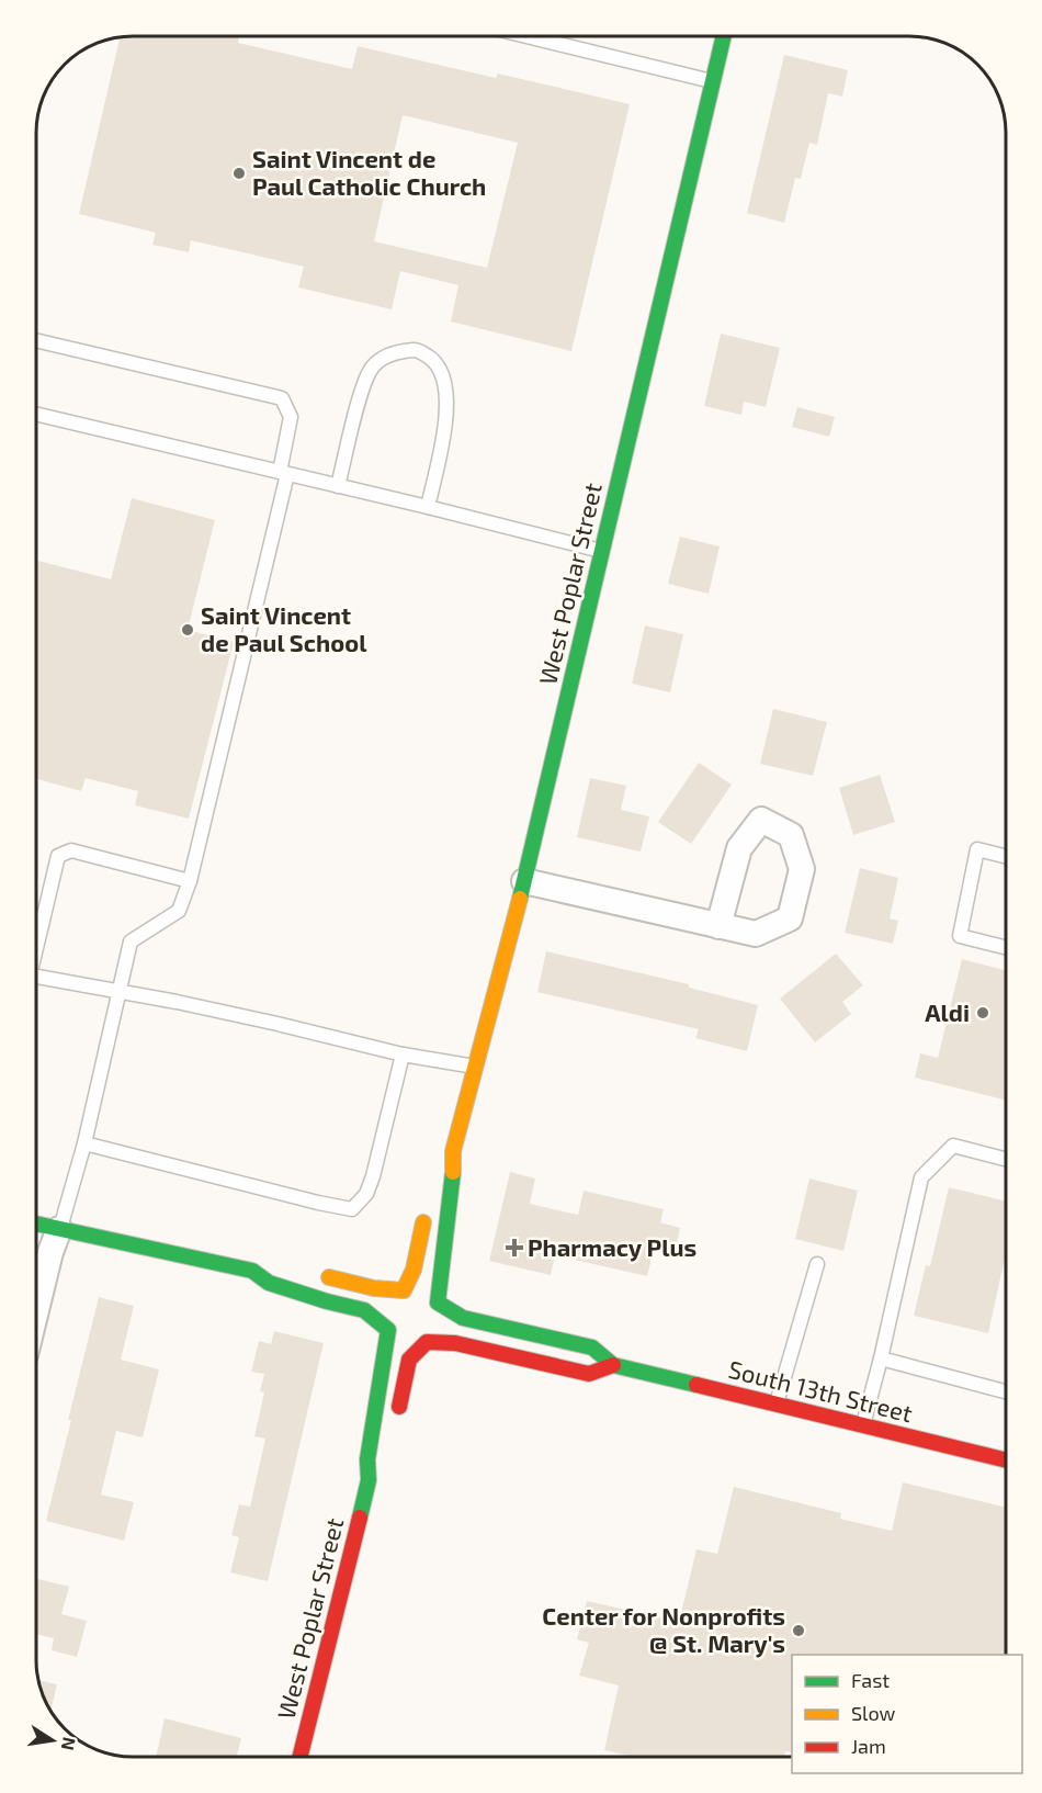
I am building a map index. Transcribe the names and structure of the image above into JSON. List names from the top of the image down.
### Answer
{
  "streets": {
    "street": ["West Poplar Street", "South 13th Street"]
  },
  "crossings": [
    ["West Poplar Street", "South 13th Street"]
  ],
  "places": {
    "other": [
      "Saint Vincent de Paul Catholic Church",
      "Saint Vincent de Paul School",
      "Aldi",
      "Center for Nonprofits @ St. Mary's"
    ],
    "health": ["Pharmacy Plus"]
  },
  "legend": ["Fast", "Slow", "Jam"],
  "north": "right"
}
